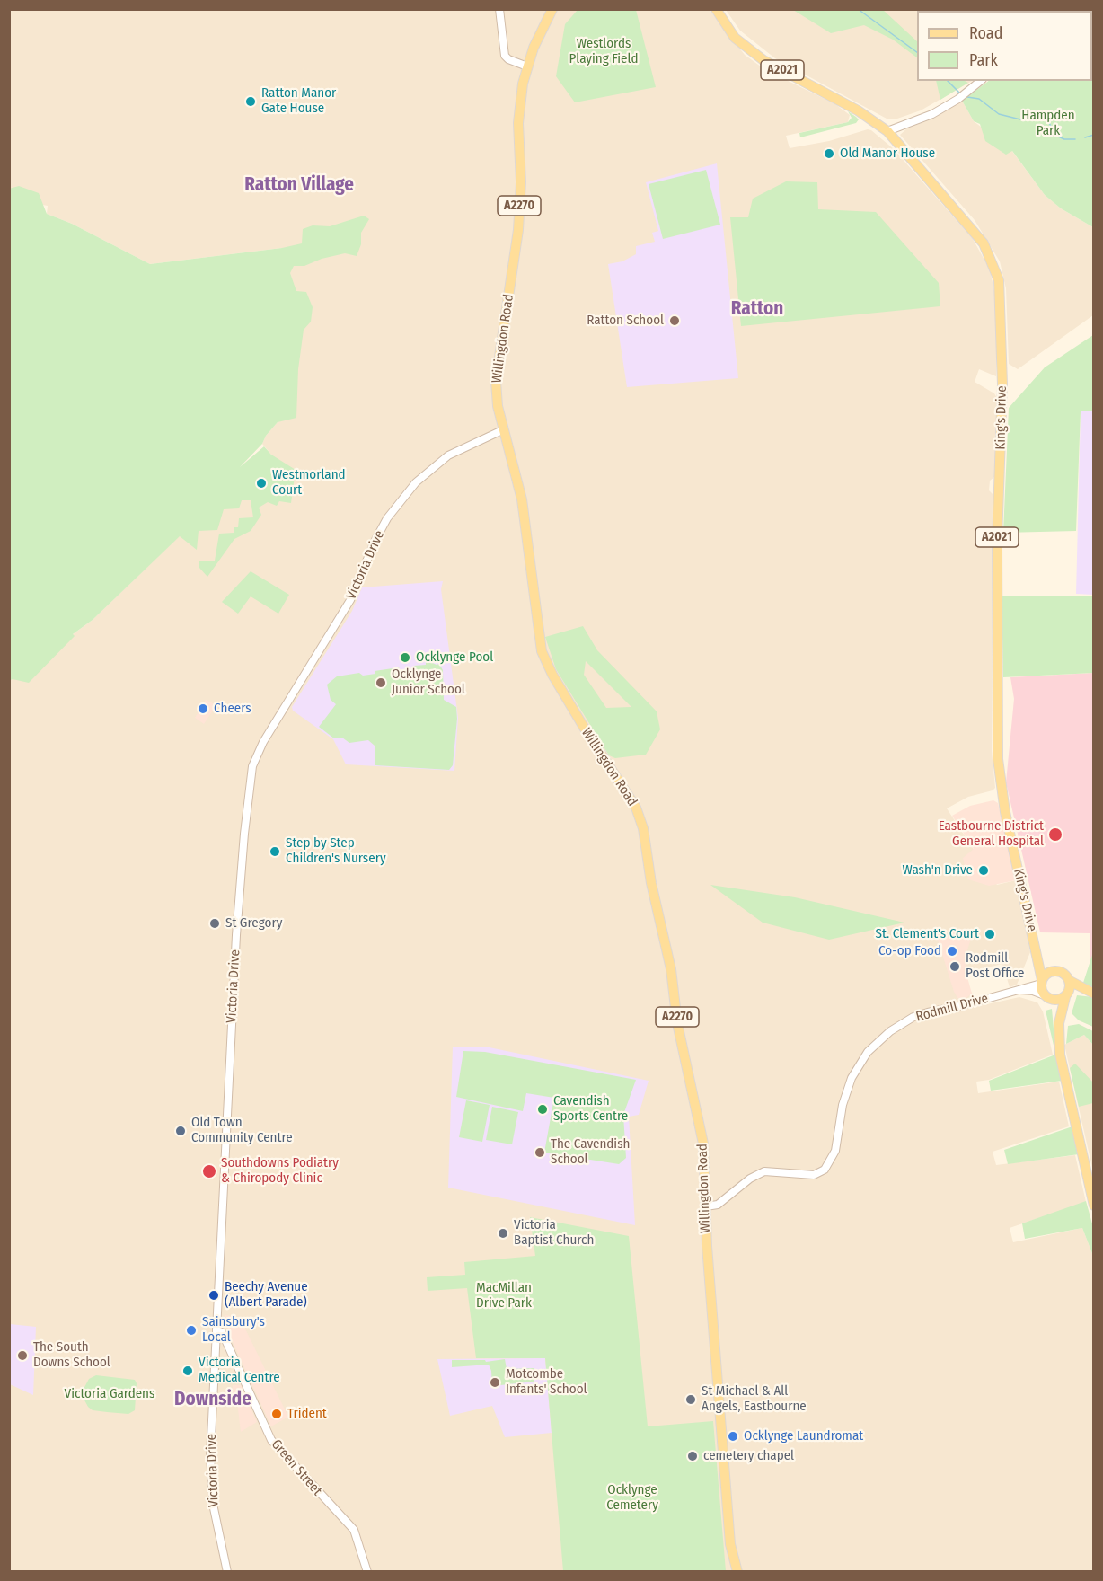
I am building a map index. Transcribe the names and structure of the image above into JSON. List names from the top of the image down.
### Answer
{
  "streets": {
    "main road": [
      "A2021",
      "A2270",
      "Willingdon Road",
      "King's Drive"
    ],
    "street": ["Victoria Drive", "Rodmill Drive", "Green Street"]
  },
  "crossings": [
    ["A2021", "King's Drive"],
    ["A2021", "Rodmill Drive"],
    ["Willingdon Road", "Victoria Drive"],
    ["Willingdon Road", "Rodmill Drive"],
    ["Victoria Drive", "Green Street"]
  ],
  "districts": ["Ratton Village", "Ratton", "Downside"],
  "parks": [
    "Westlords Playing Field",
    "Hampden Park",
    "MacMillan Drive Park",
    "Victoria Gardens",
    "Ocklynge Cemetery"
  ],
  "places": [
    "Ratton Manor Gate House",
    "Old Manor House",
    "Ratton School",
    "Westmorland Court",
    "Ocklynge Pool",
    "Ocklynge Junior School",
    "Cheers",
    "Eastbourne District General Hospital",
    "Step by Step Children's Nursery",
    "Wash'n Drive",
    "St Gregory",
    "St. Clement's Court",
    "Co-op Food",
    "Rodmill Post Office",
    "Cavendish Sports Centre",
    "Old Town Community Centre",
    "The Cavendish School",
    "Southdowns Podiatry & Chiropody Clinic",
    "Victoria Baptist Church",
    "Beechy Avenue (Albert Parade)",
    "Sainsbury's Local",
    "The South Downs School",
    "Victoria Medical Centre",
    "Motcombe Infants' School",
    "St Michael & All Angels, Eastbourne",
    "Trident",
    "Ocklynge Laundromat",
    "cemetery chapel"
  ],
  "legend": ["Road", "Park"]
}
